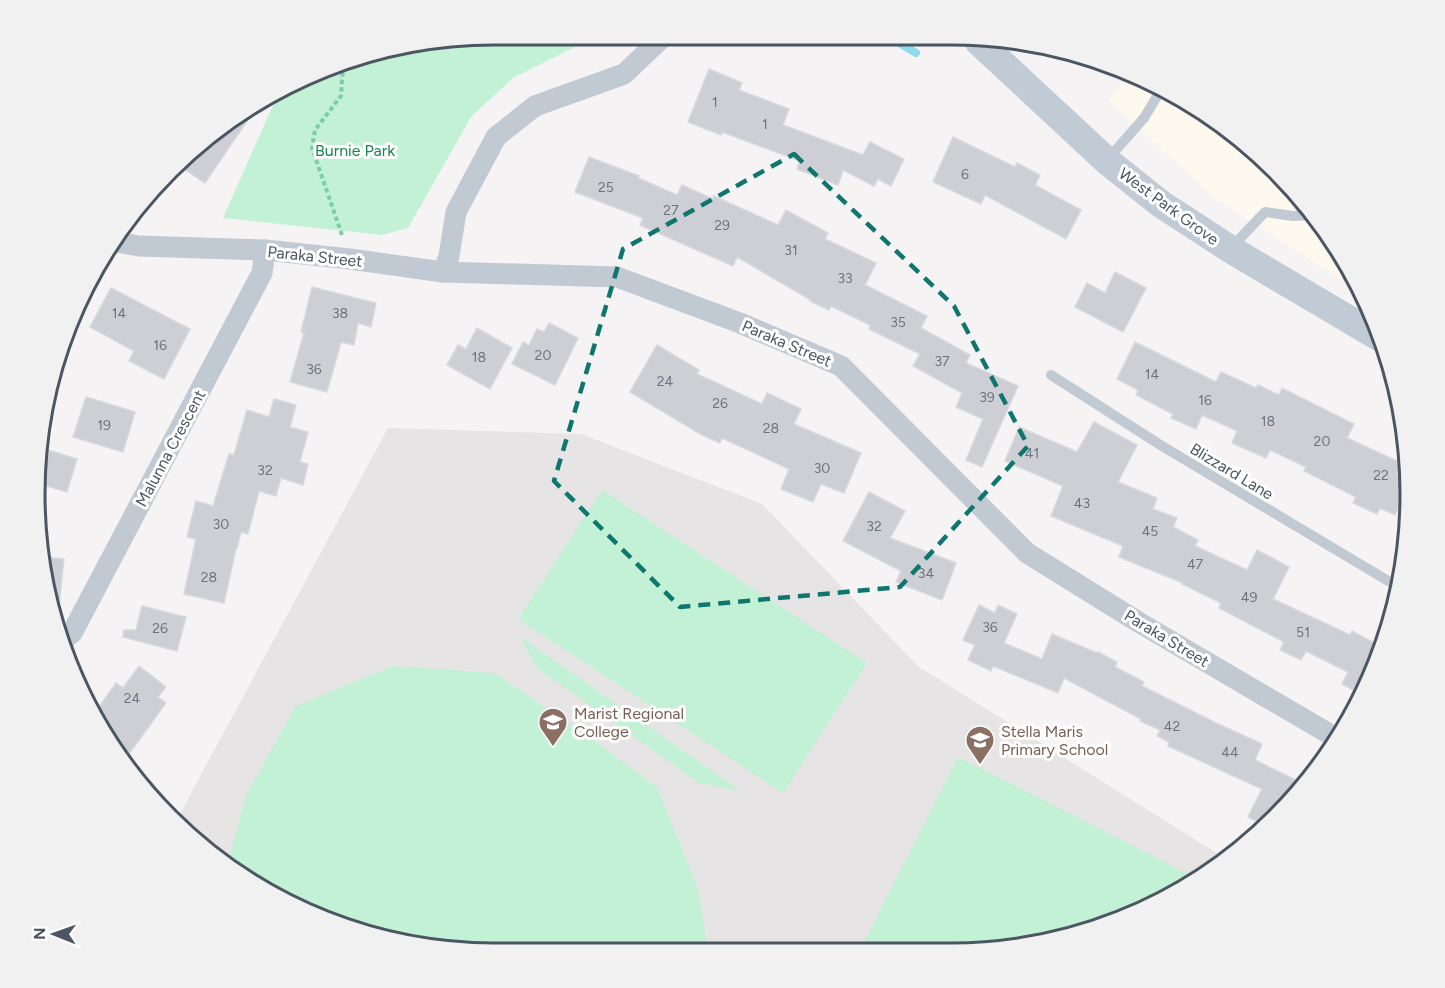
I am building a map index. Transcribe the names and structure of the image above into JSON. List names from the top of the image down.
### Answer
{
  "streets": {
    "main road": ["West Park Grove"],
    "street": ["Paraka Street", "Malunna Crescent"],
    "lane": ["Blizzard Lane"]
  },
  "crossings": [
    ["Paraka Street", "Malunna Crescent"]
  ],
  "parks": ["Burnie Park"],
  "places": {
    "school or university": ["Marist Regional College", "Stella Maris Primary School"]
  },
  "house_numbers": [
    "1",
    "1",
    "6",
    "25",
    "27",
    "29",
    "31",
    "33",
    "14",
    "38",
    "35",
    "16",
    "20",
    "18",
    "37",
    "36",
    "14",
    "24",
    "39",
    "16",
    "26",
    "18",
    "19",
    "28",
    "20",
    "41",
    "30",
    "32",
    "22",
    "43",
    "30",
    "32",
    "45",
    "47",
    "34",
    "28",
    "49",
    "36",
    "26",
    "51",
    "24",
    "42",
    "44"
  ],
  "north": "left"
}
